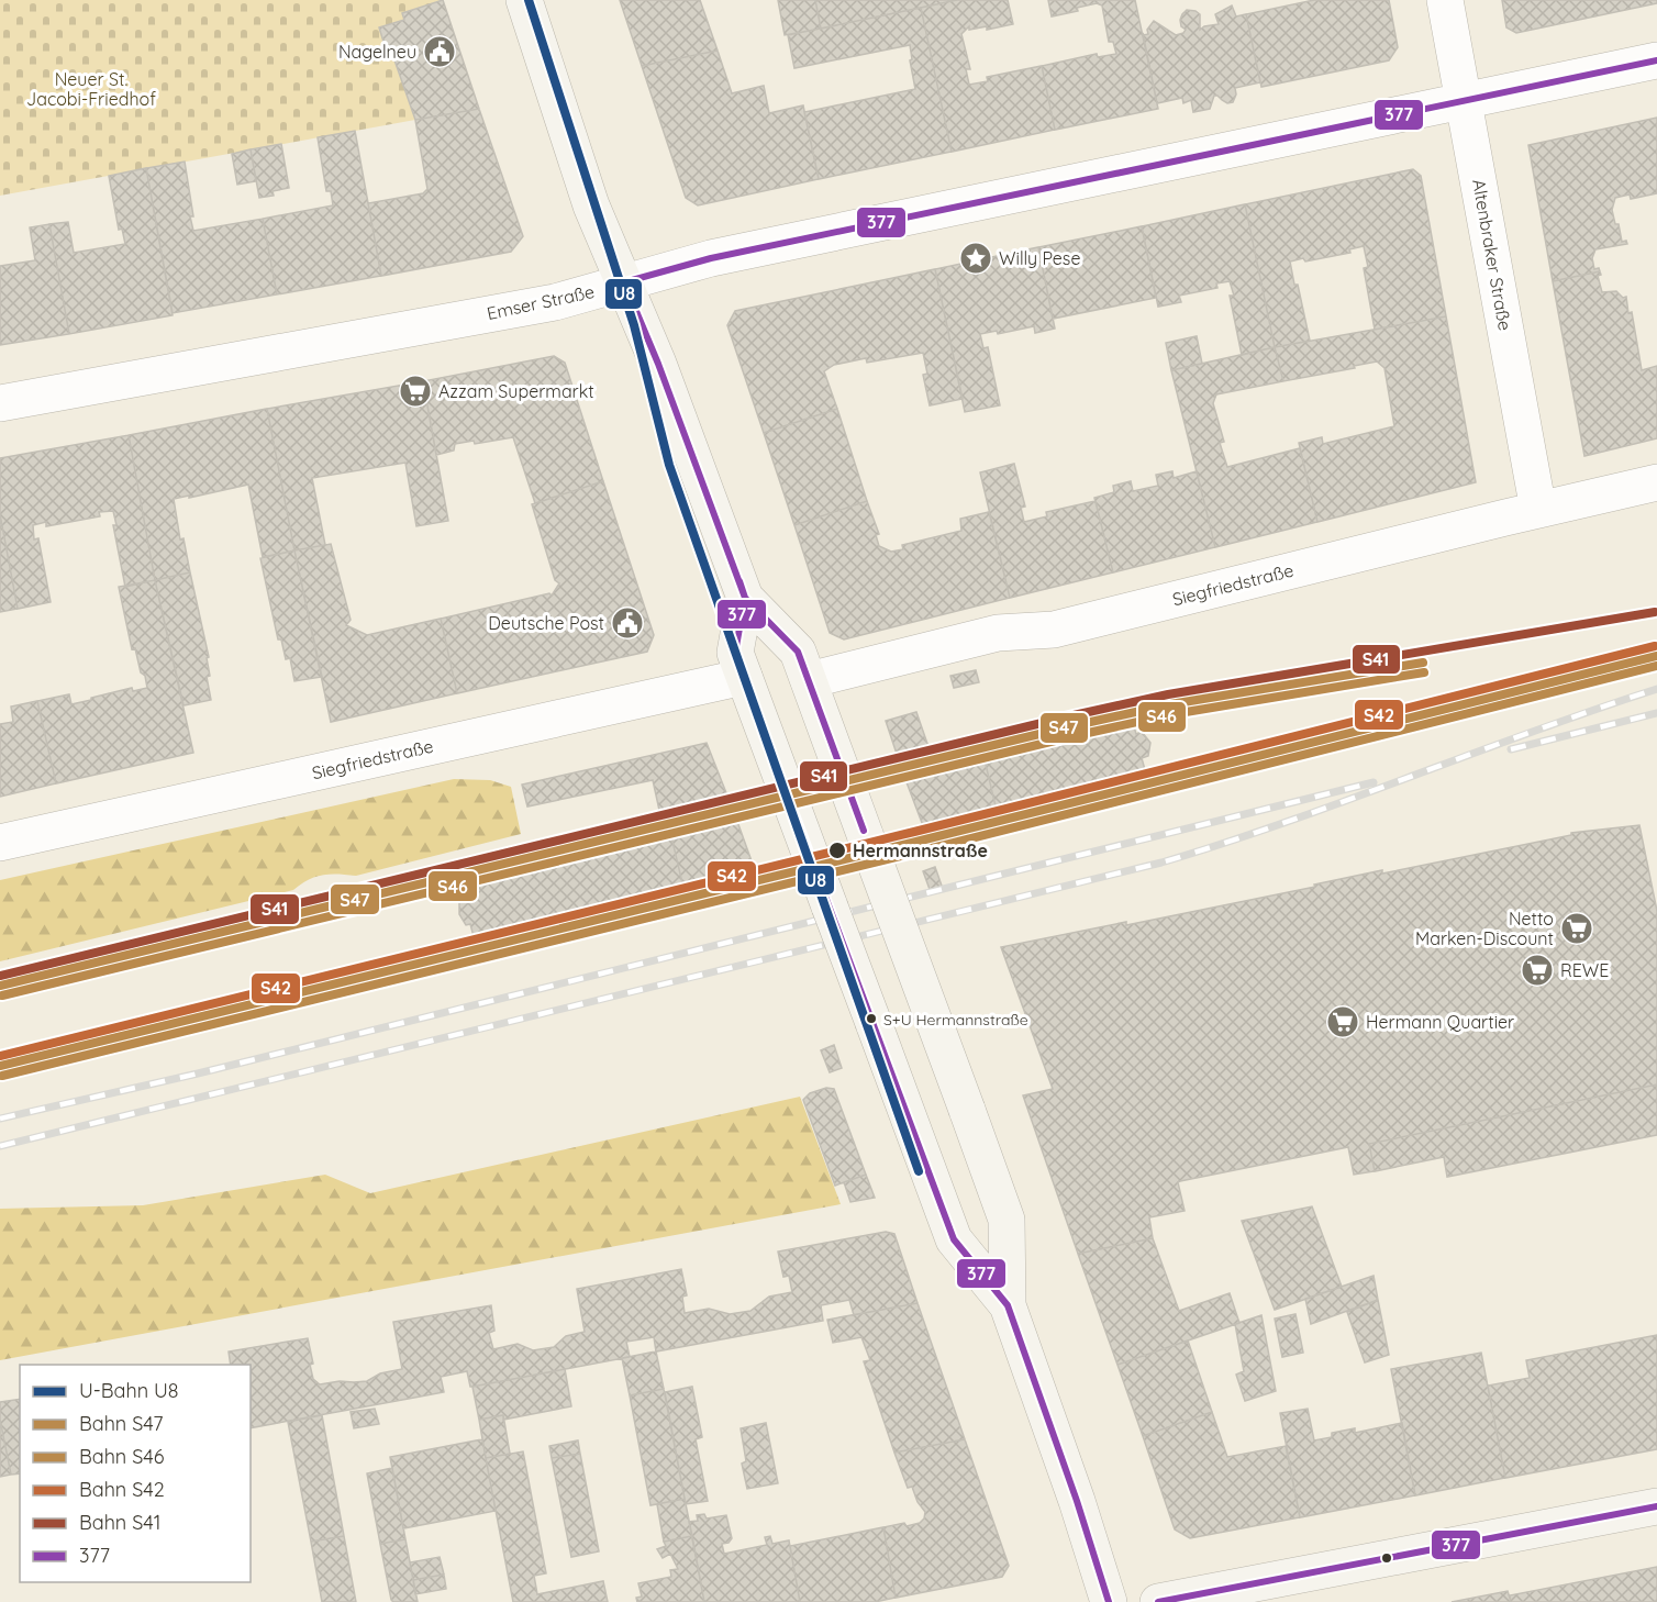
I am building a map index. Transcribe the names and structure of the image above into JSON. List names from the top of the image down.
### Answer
{
  "streets": {
    "street": ["Altenbraker Straße", "Emser Straße", "Siegfriedstraße"]
  },
  "crossings": [
    ["Altenbraker Straße", "Emser Straße"],
    ["Altenbraker Straße", "Siegfriedstraße"]
  ],
  "parks": ["Neuer St. Jacobi-Friedhof"],
  "places": {
    "public building": ["Nagelneu", "Deutsche Post"],
    "place": ["Willy Pese"],
    "supermarket": [
      "Azzam Supermarkt",
      "Netto Marken-Discount",
      "REWE",
      "Hermann Quartier"
    ],
    "other": ["Hermannstraße", "S+U Hermannstraße"]
  },
  "lines": [
    "metro line U8",
    "transit line 377",
    "rail line S41",
    "rail line S42",
    "rail line S47",
    "rail line S46"
  ],
  "legend": [
    "U-Bahn U8",
    "Bahn S47",
    "Bahn S46",
    "Bahn S42",
    "Bahn S41",
    "377"
  ]
}
